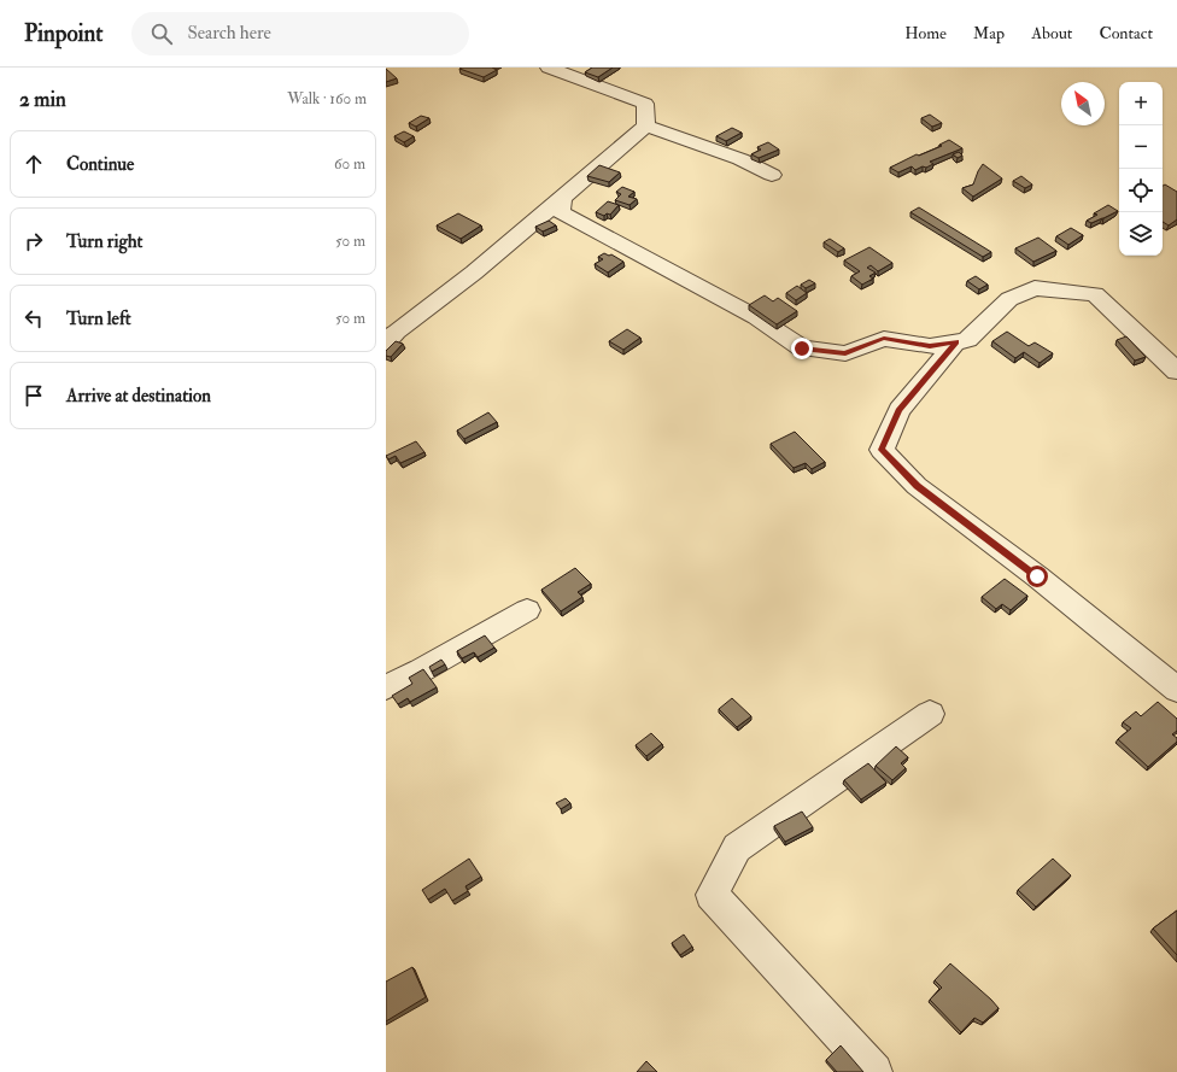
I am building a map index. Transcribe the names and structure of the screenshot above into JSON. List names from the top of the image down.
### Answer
{
  "north": "top left",
  "page": {
    "header": "Pinpoint",
    "search": "Search here",
    "nav": [
      "Home",
      "Map",
      "About",
      "Contact"
    ],
    "heading": ["2 min", "Walk · 160 m"],
    "map_buttons": ["+", "−"],
    "list": [
      ["Continue", "60 m"],
      ["Turn right", "50 m"],
      ["Turn left", "50 m"],
      "Arrive at destination"
    ]
  }
}
